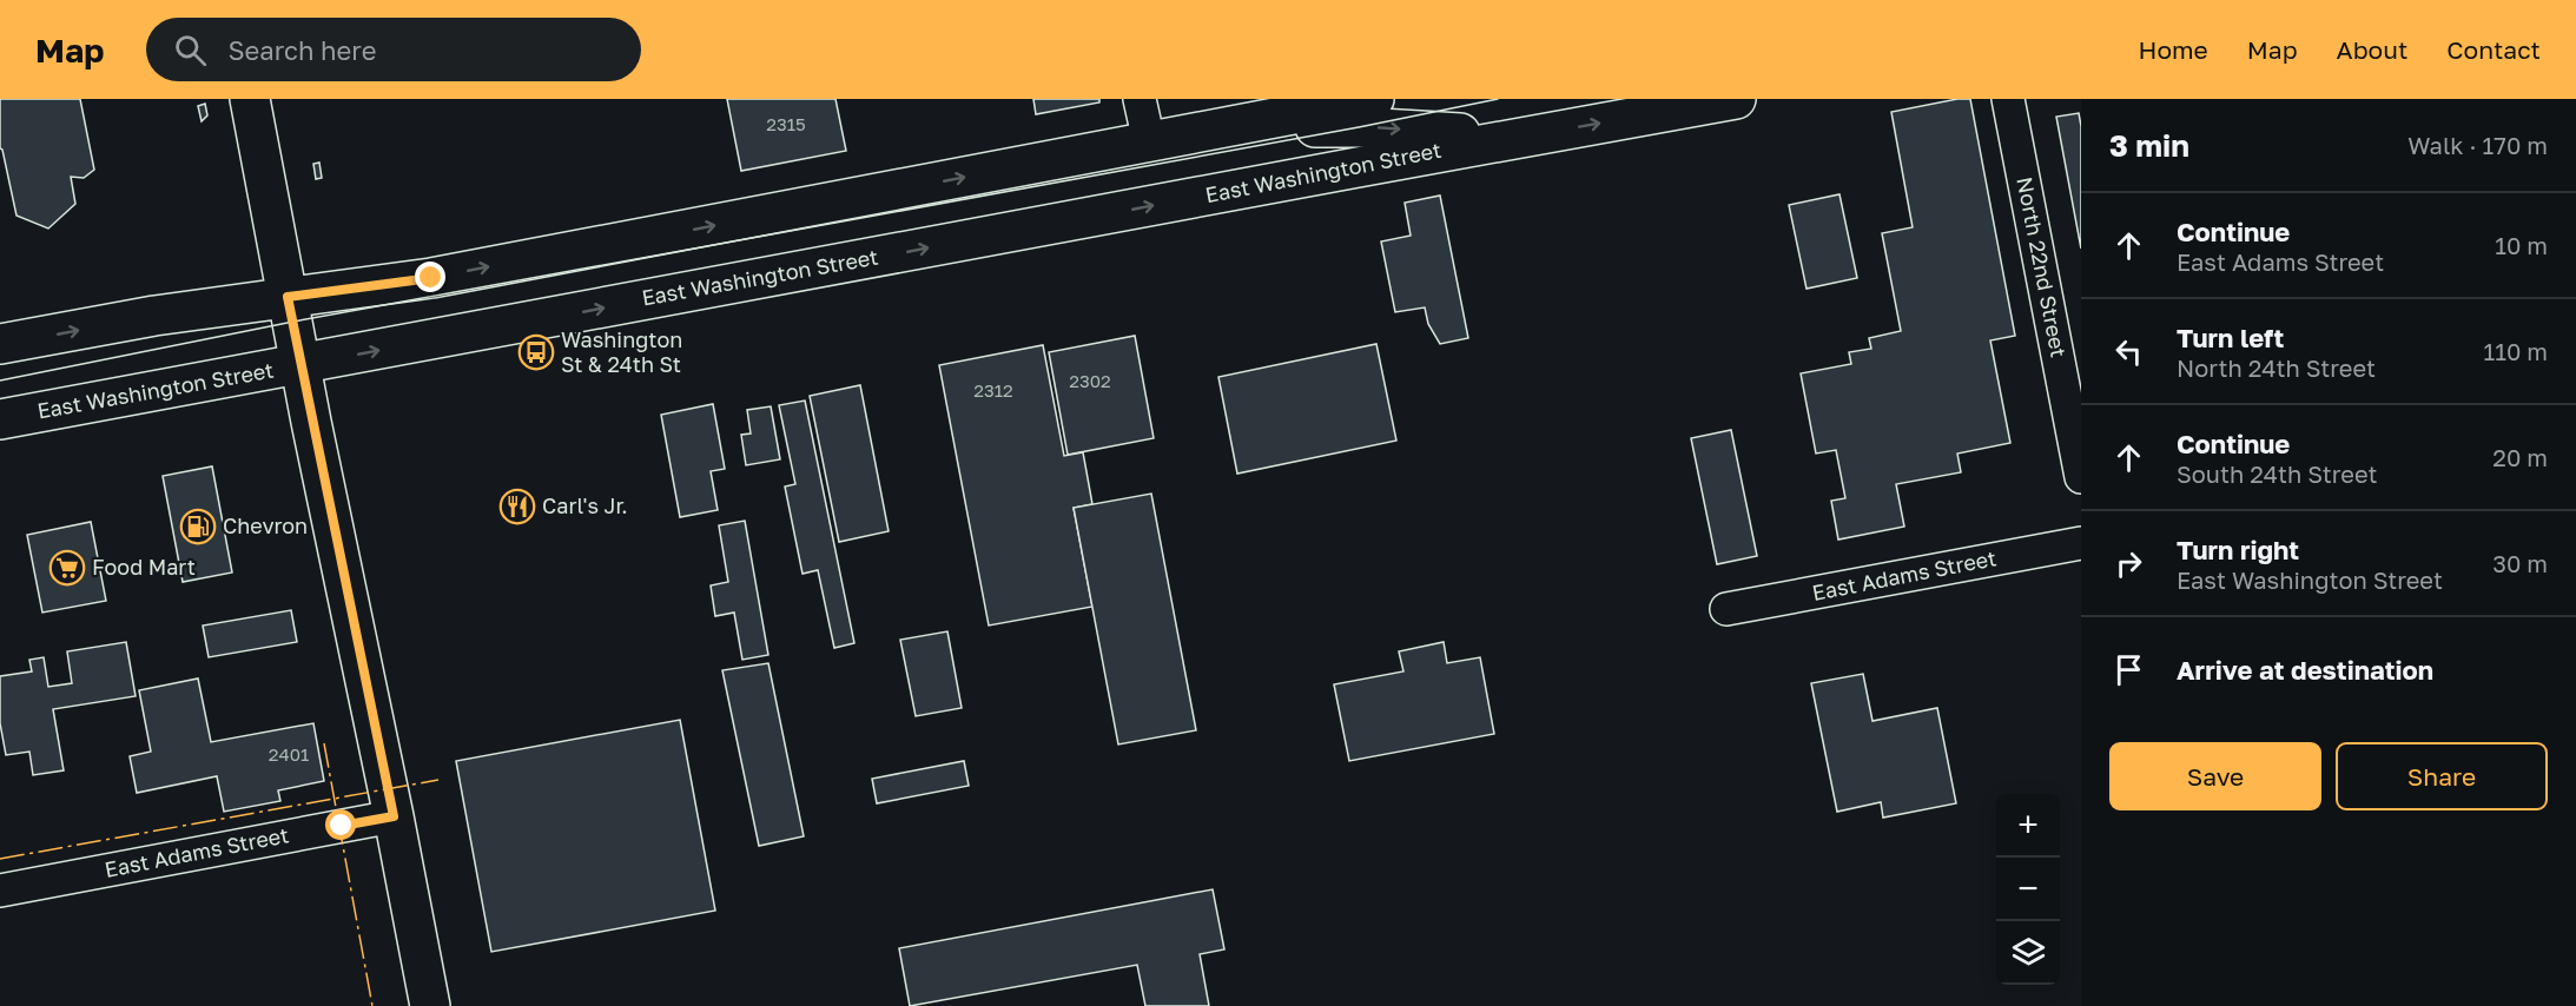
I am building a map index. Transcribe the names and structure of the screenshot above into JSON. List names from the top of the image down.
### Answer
{
  "streets": {
    "main road": ["East Washington Street"],
    "street": ["North 22nd Street", "East Adams Street"]
  },
  "one_way": ["East Washington Street"],
  "places": {
    "bus stop": ["Washington St & 24th St"],
    "restaurant": ["Carl's Jr."],
    "fuel station": ["Chevron"],
    "supermarket": ["Food Mart"]
  },
  "house_numbers": [
    "2315",
    "2302",
    "2312",
    "2401"
  ],
  "page": {
    "header": "Map",
    "search": "Search here",
    "nav": [
      "Home",
      "Map",
      "About",
      "Contact"
    ],
    "heading": ["3 min", "Walk · 170 m"],
    "list": [
      ["Continue", "East Adams Street", "10 m"],
      ["Turn left", "North 24th Street", "110 m"],
      ["Continue", "South 24th Street", "20 m"],
      ["Turn right", "East Washington Street", "30 m"],
      "Arrive at destination"
    ],
    "buttons": ["Save", "Share"],
    "map_buttons": ["+", "−"]
  }
}
